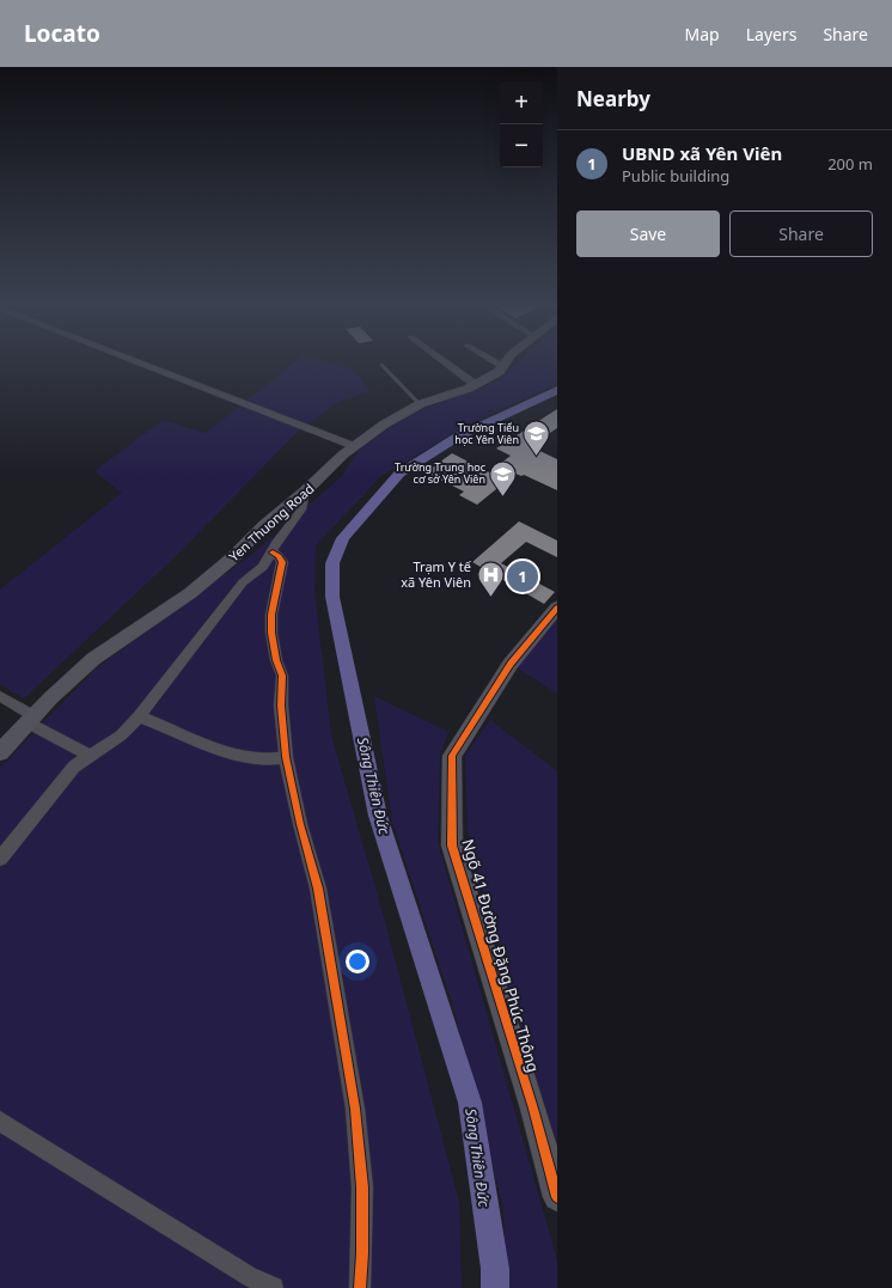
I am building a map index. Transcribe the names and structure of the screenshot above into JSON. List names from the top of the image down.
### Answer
{
  "streets": {
    "main road": ["Yen Thuong Road", "Ngõ 41 Đường Đặng Phúc Thông"]
  },
  "water": ["Sông Thiên Đức"],
  "places": {
    "school or university": ["Trường Tiểu học Yên Viên", "Trường Trung học cơ sở Yên Viên"],
    "hospital": ["Trạm Y tế xã Yên Viên"]
  },
  "page": {
    "header": "Locato",
    "nav": ["Map", "Layers", "Share"],
    "heading": "Nearby",
    "map_buttons": ["+", "−"],
    "list": [
      {
        "mark": "1",
        "name": "UBND xã Yên Viên",
        "note": "Public building",
        "value": "200 m"
      }
    ],
    "buttons": ["Save", "Share"],
    "pins": "1"
  }
}
